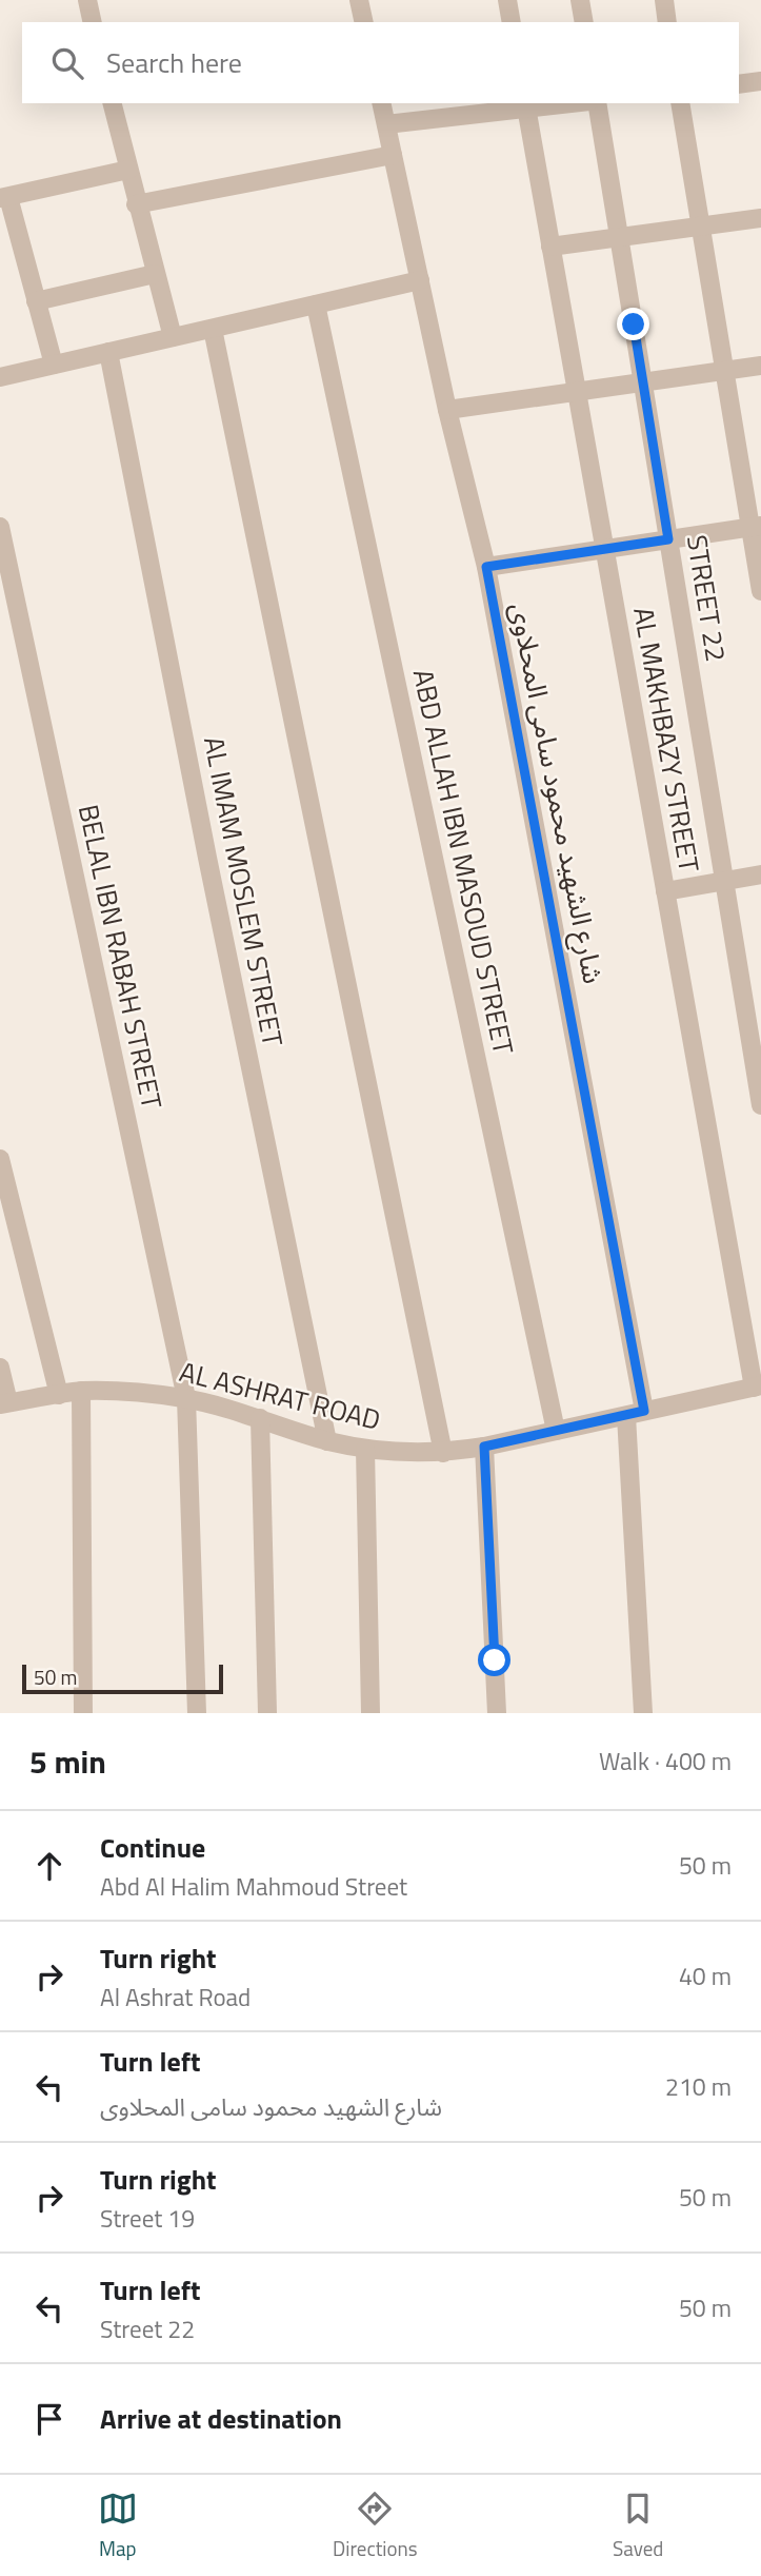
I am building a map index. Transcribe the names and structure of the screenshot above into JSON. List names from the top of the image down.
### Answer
{
  "streets": {
    "street": [
      "STREET 22",
      "AL MAKHBAZY STREET",
      "شارع الشهيد محمود سامى المحلاوى",
      "ABD ALLAH IBN MASOUD STREET",
      "AL IMAM MOSLEM STREET",
      "BELAL IBN RABAH STREET",
      "AL ASHRAT ROAD"
    ]
  },
  "crossings": [
    ["AL MAKHBAZY STREET", "AL ASHRAT ROAD"],
    ["شارع الشهيد محمود سامى المحلاوى", "AL ASHRAT ROAD"],
    ["ABD ALLAH IBN MASOUD STREET", "AL ASHRAT ROAD"],
    ["AL IMAM MOSLEM STREET", "AL ASHRAT ROAD"],
    ["BELAL IBN RABAH STREET", "AL ASHRAT ROAD"]
  ],
  "scale_bar": "50 m",
  "page": {
    "search": "Search here",
    "scale": "50 m",
    "heading": ["5 min", "Walk · 400 m"],
    "list": [
      ["Continue", "Abd Al Halim Mahmoud Street", "50 m"],
      ["Turn right", "Al Ashrat Road", "40 m"],
      ["Turn left", "شارع الشهيد محمود سامى المحلاوى", "210 m"],
      ["Turn right", "Street 19", "50 m"],
      ["Turn left", "Street 22", "50 m"],
      "Arrive at destination"
    ],
    "nav": ["Map", "Directions", "Saved"]
  }
}
